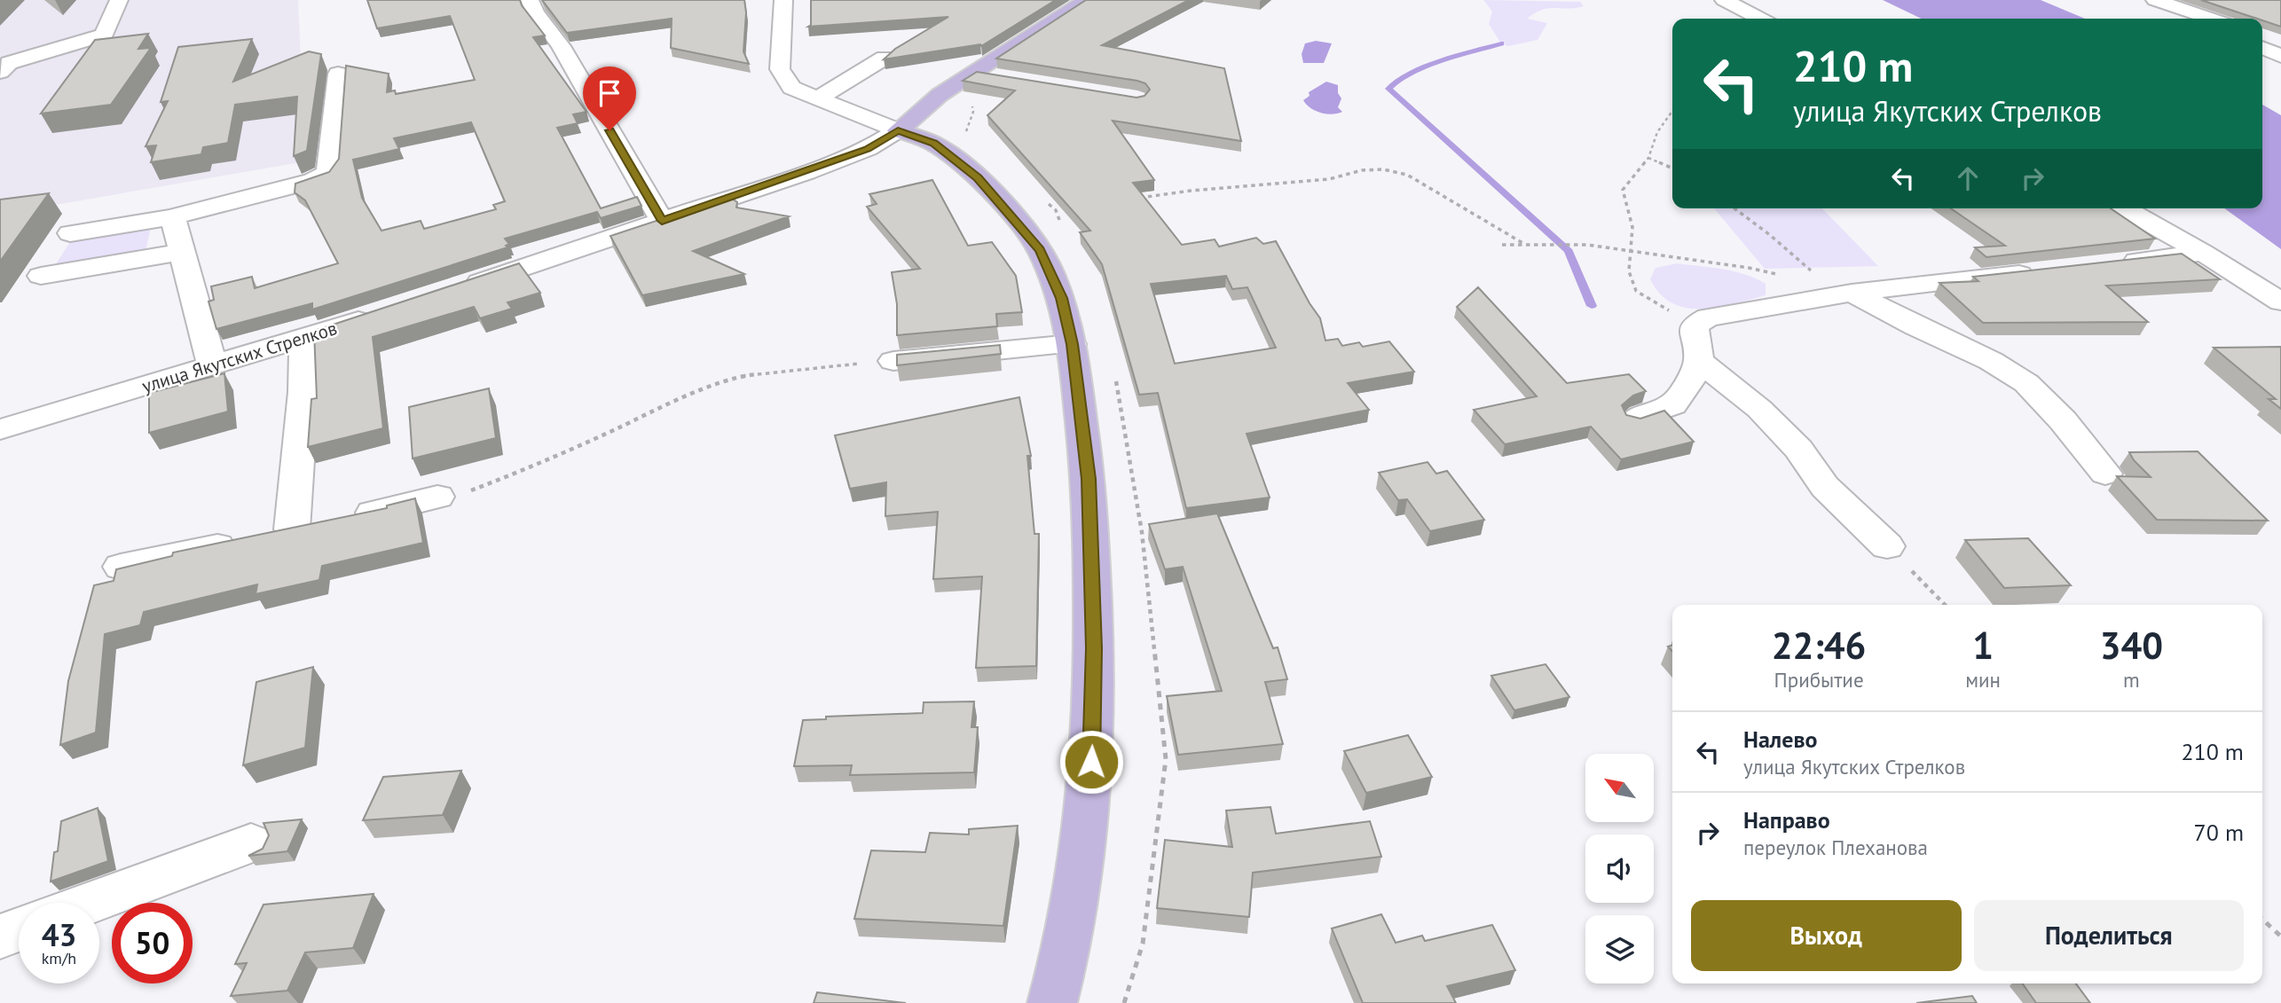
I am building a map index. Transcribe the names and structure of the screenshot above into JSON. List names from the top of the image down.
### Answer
{
  "streets": {
    "street": ["улица Якутских Стрелков"]
  },
  "north": "top left",
  "page": {
    "turn": ["210 m", "улица Якутских Стрелков"],
    "eta": [
      "22:46",
      "Прибытие",
      "1",
      "мин",
      "340",
      "m"
    ],
    "list": [
      {
        "name": "Налево",
        "note": "улица Якутских Стрелков",
        "value": "210 m"
      },
      {
        "name": "Направо",
        "note": "переулок Плеханова",
        "value": "70 m"
      }
    ],
    "buttons": ["Выход", "Поделиться"],
    "speed": "43 km/h",
    "limit": "50"
  }
}
